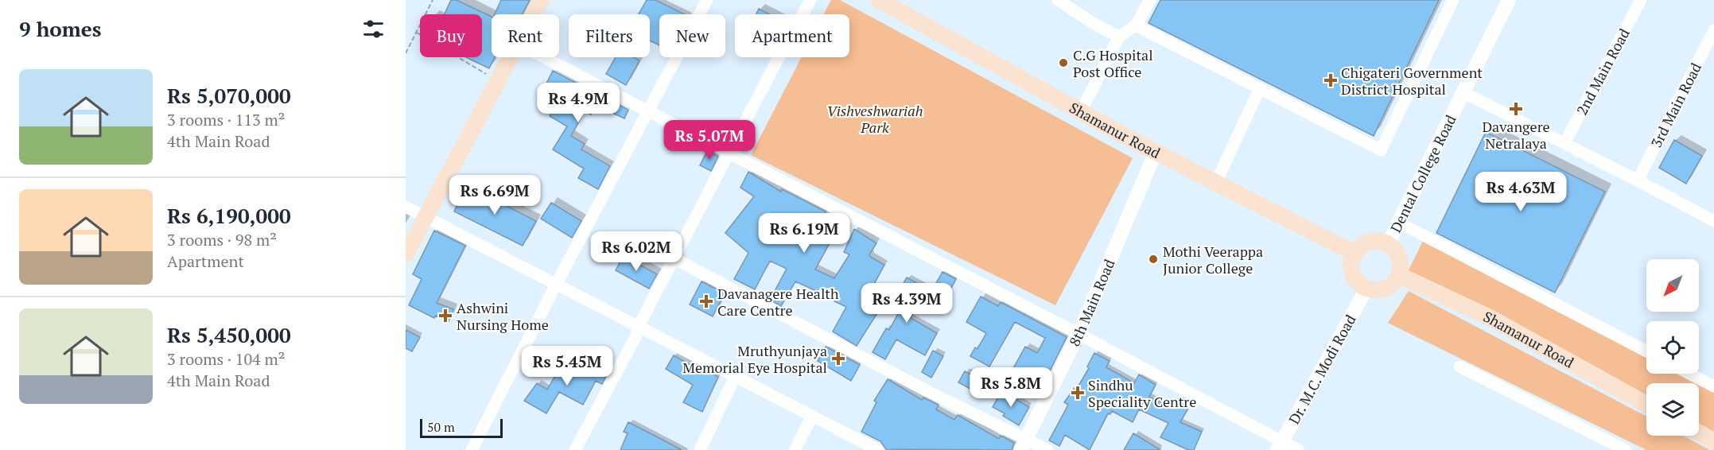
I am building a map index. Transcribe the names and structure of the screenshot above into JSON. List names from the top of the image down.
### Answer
{
  "streets": {
    "main road": ["Shamanur Road"],
    "street": [
      "2nd Main Road",
      "3rd Main Road",
      "Dental College Road",
      "8th Main Road",
      "Dr. M.C. Modi Road"
    ]
  },
  "crossings": [
    ["Shamanur Road", "Dental College Road"],
    ["Shamanur Road", "8th Main Road"],
    ["Shamanur Road", "Dr. M.C. Modi Road"],
    ["Dental College Road", "Dr. M.C. Modi Road"]
  ],
  "parks": ["Vishveshwariah Park"],
  "places": {
    "other": ["C.G Hospital Post Office", "Mothi Veerappa Junior College"],
    "health": [
      "Chigateri Government District Hospital",
      "Davangere Netralaya",
      "Davanagere Health Care Centre",
      "Ashwini Nursing Home",
      "Mruthyunjaya Memorial Eye Hospital",
      "Sindhu Speciality Centre"
    ]
  },
  "scale_bar": "50 m",
  "north": "bottom left",
  "page": {
    "heading": "9 homes",
    "chip": [
      "Buy",
      "Rent",
      "Filters",
      "New",
      "Apartment"
    ],
    "list": [
      {
        "name": "Rs 5,070,000",
        "note": "3 rooms · 113 m² · 4th Main Road"
      },
      {
        "name": "Rs 6,190,000",
        "note": "3 rooms · 98 m² · Apartment"
      },
      {
        "name": "Rs 5,450,000",
        "note": "3 rooms · 104 m² · 4th Main Road"
      }
    ],
    "price": [
      "Rs 4.9M",
      "Rs 5.07M",
      "Rs 4.63M",
      "Rs 6.69M",
      "Rs 6.19M",
      "Rs 6.02M",
      "Rs 4.39M",
      "Rs 5.45M",
      "Rs 5.8M"
    ],
    "scale": "50 m"
  }
}
